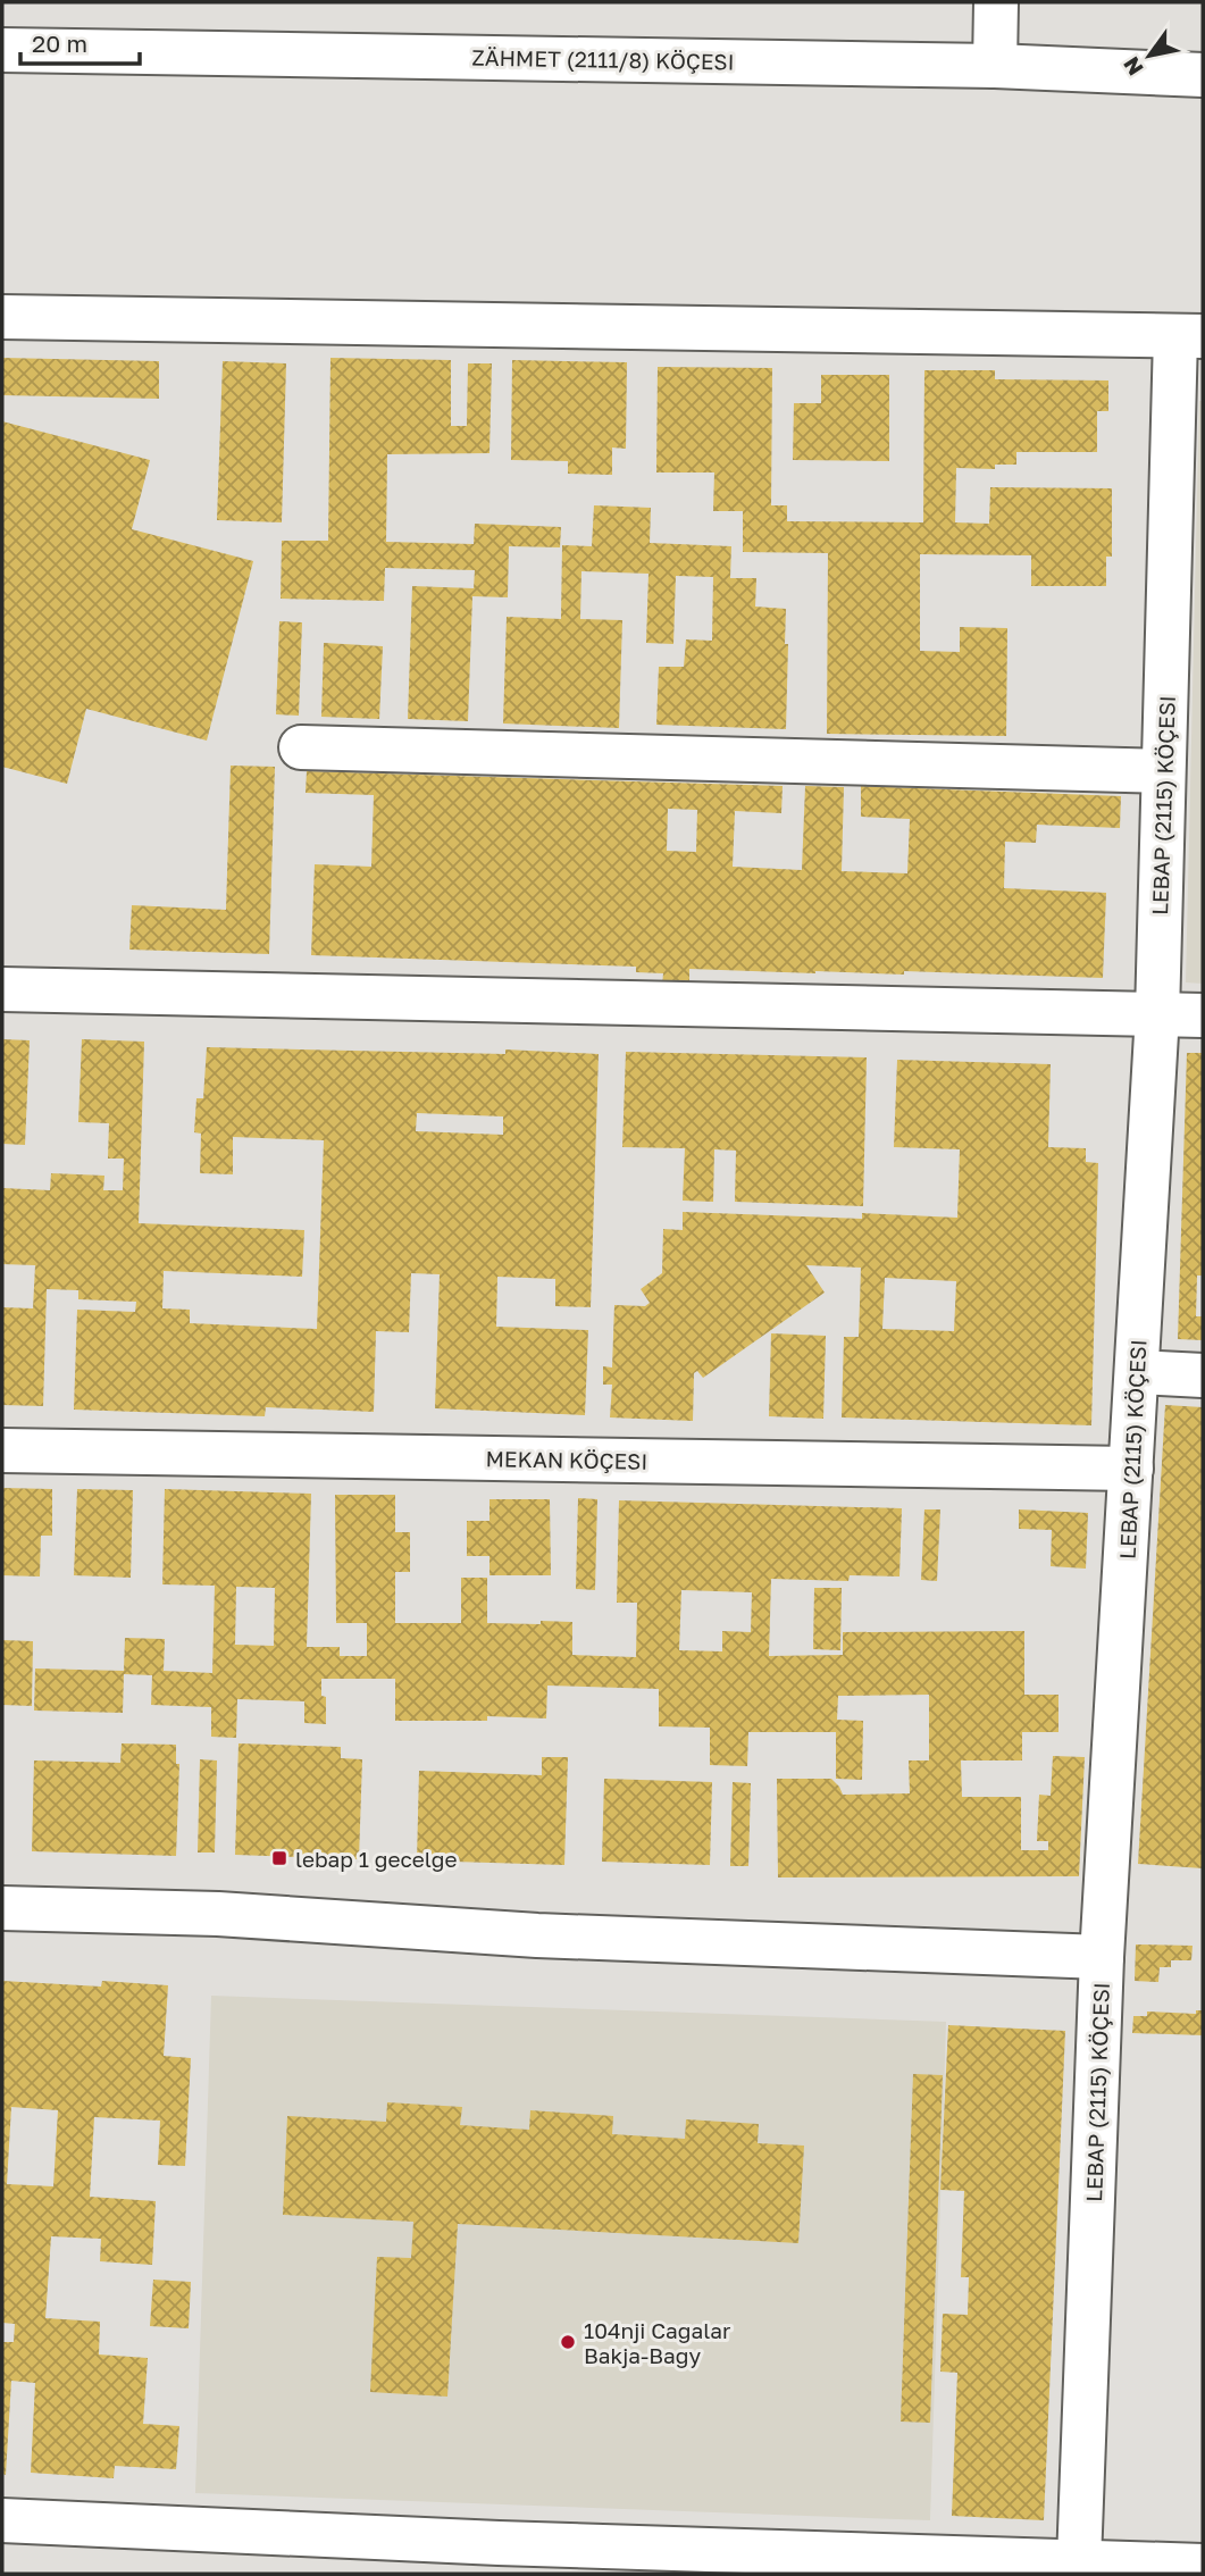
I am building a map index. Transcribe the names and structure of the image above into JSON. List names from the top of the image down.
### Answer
{
  "streets": {
    "street": ["ZÄHMET (2111/8) KÖÇESI", "LEBAP (2115) KÖÇESI", "MEKAN KÖÇESI"]
  },
  "crossings": [
    ["LEBAP (2115) KÖÇESI", "MEKAN KÖÇESI"]
  ],
  "places": {
    "transit": ["lebap 1 gecelge"],
    "other": ["104nji Cagalar Bakja-Bagy"]
  },
  "scale_bar": "20 m",
  "north": "bottom left"
}
